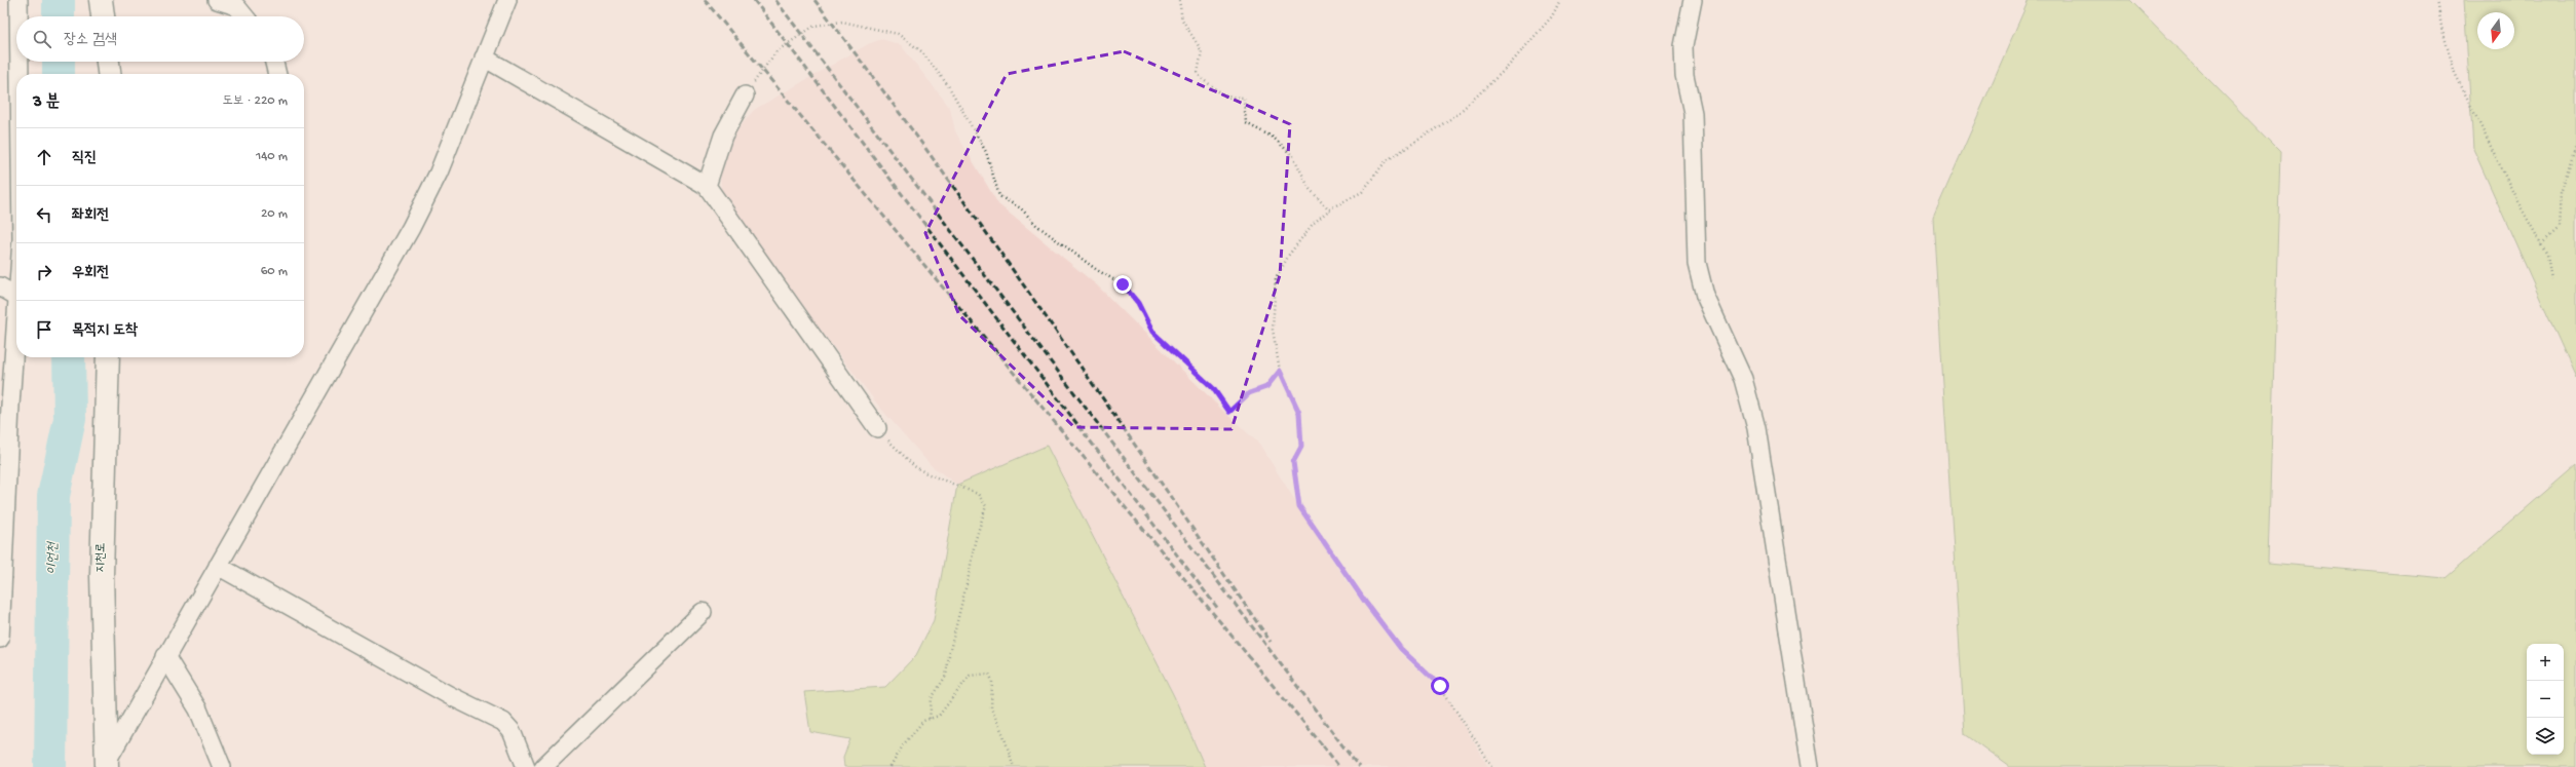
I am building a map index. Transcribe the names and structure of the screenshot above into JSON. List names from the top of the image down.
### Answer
{
  "streets": {
    "main road": ["지천로"]
  },
  "water": ["이언천"],
  "north": "bottom",
  "page": {
    "search": "장소 검색",
    "heading": ["3 분", "도보 · 220 m"],
    "list": [
      ["직진", "140 m"],
      ["좌회전", "20 m"],
      ["우회전", "60 m"],
      "목적지 도착"
    ],
    "map_buttons": ["+", "−"]
  }
}
